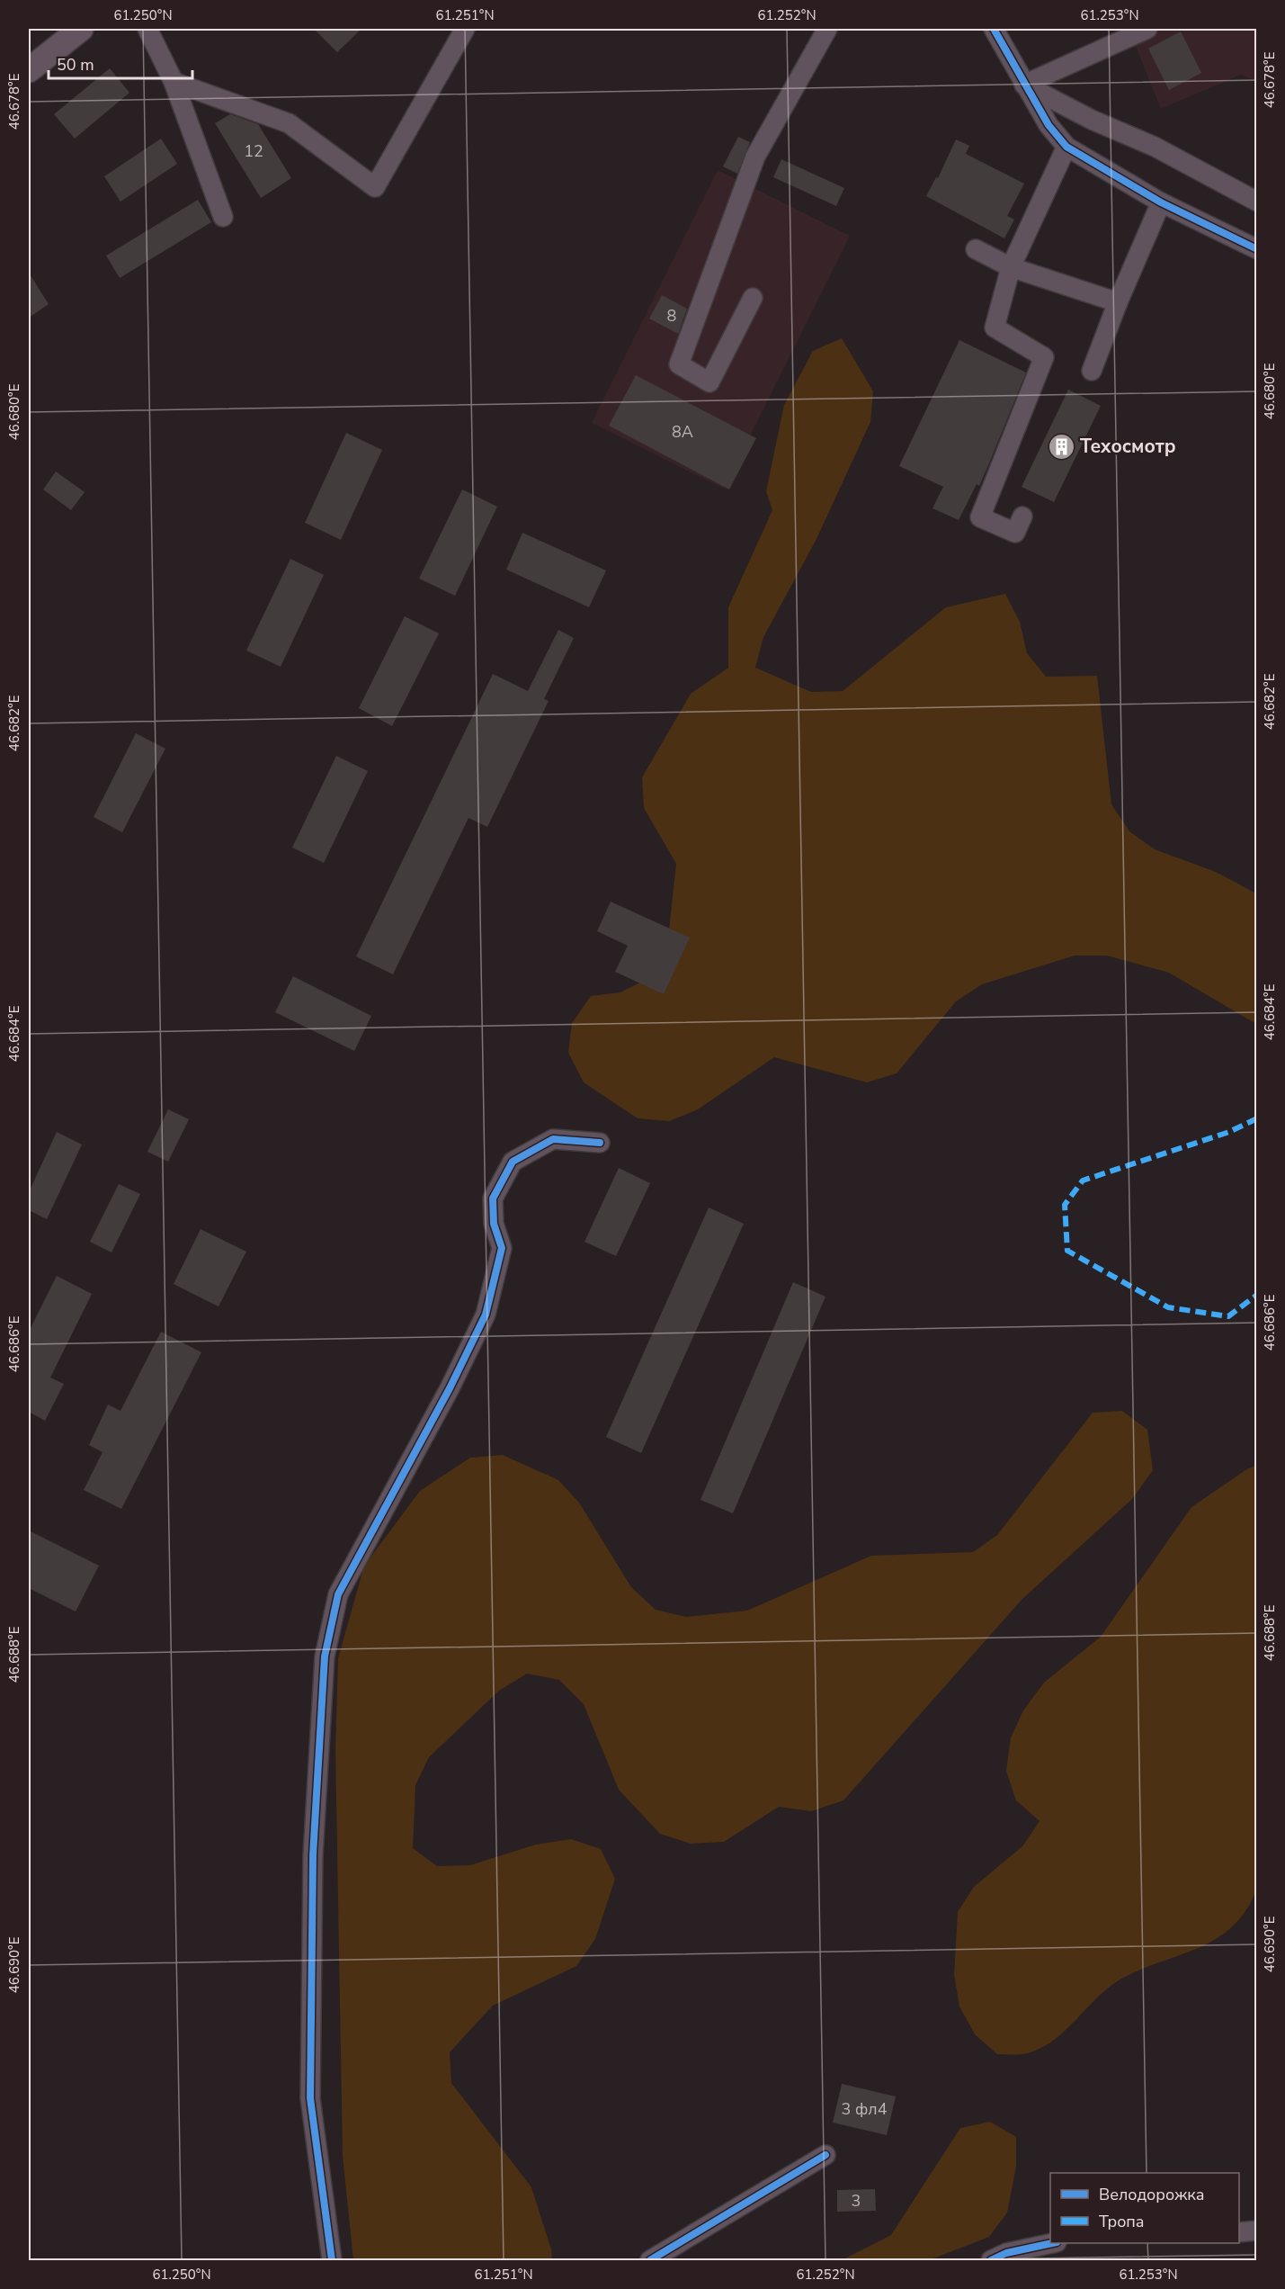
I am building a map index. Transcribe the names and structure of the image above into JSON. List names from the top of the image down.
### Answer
{
  "places": {
    "building": ["Техосмотр"]
  },
  "house_numbers": [
    "12",
    "8",
    "8А",
    "3 фл4",
    "3"
  ],
  "legend": ["Велодорожка", "Тропа"],
  "scale_bar": "50 m",
  "coordinates": [
    "61.250°N",
    "61.251°N",
    "61.252°N",
    "61.253°N",
    "46.678°E",
    "46.680°E",
    "46.682°E",
    "46.684°E",
    "46.686°E",
    "46.688°E",
    "46.690°E"
  ]
}
